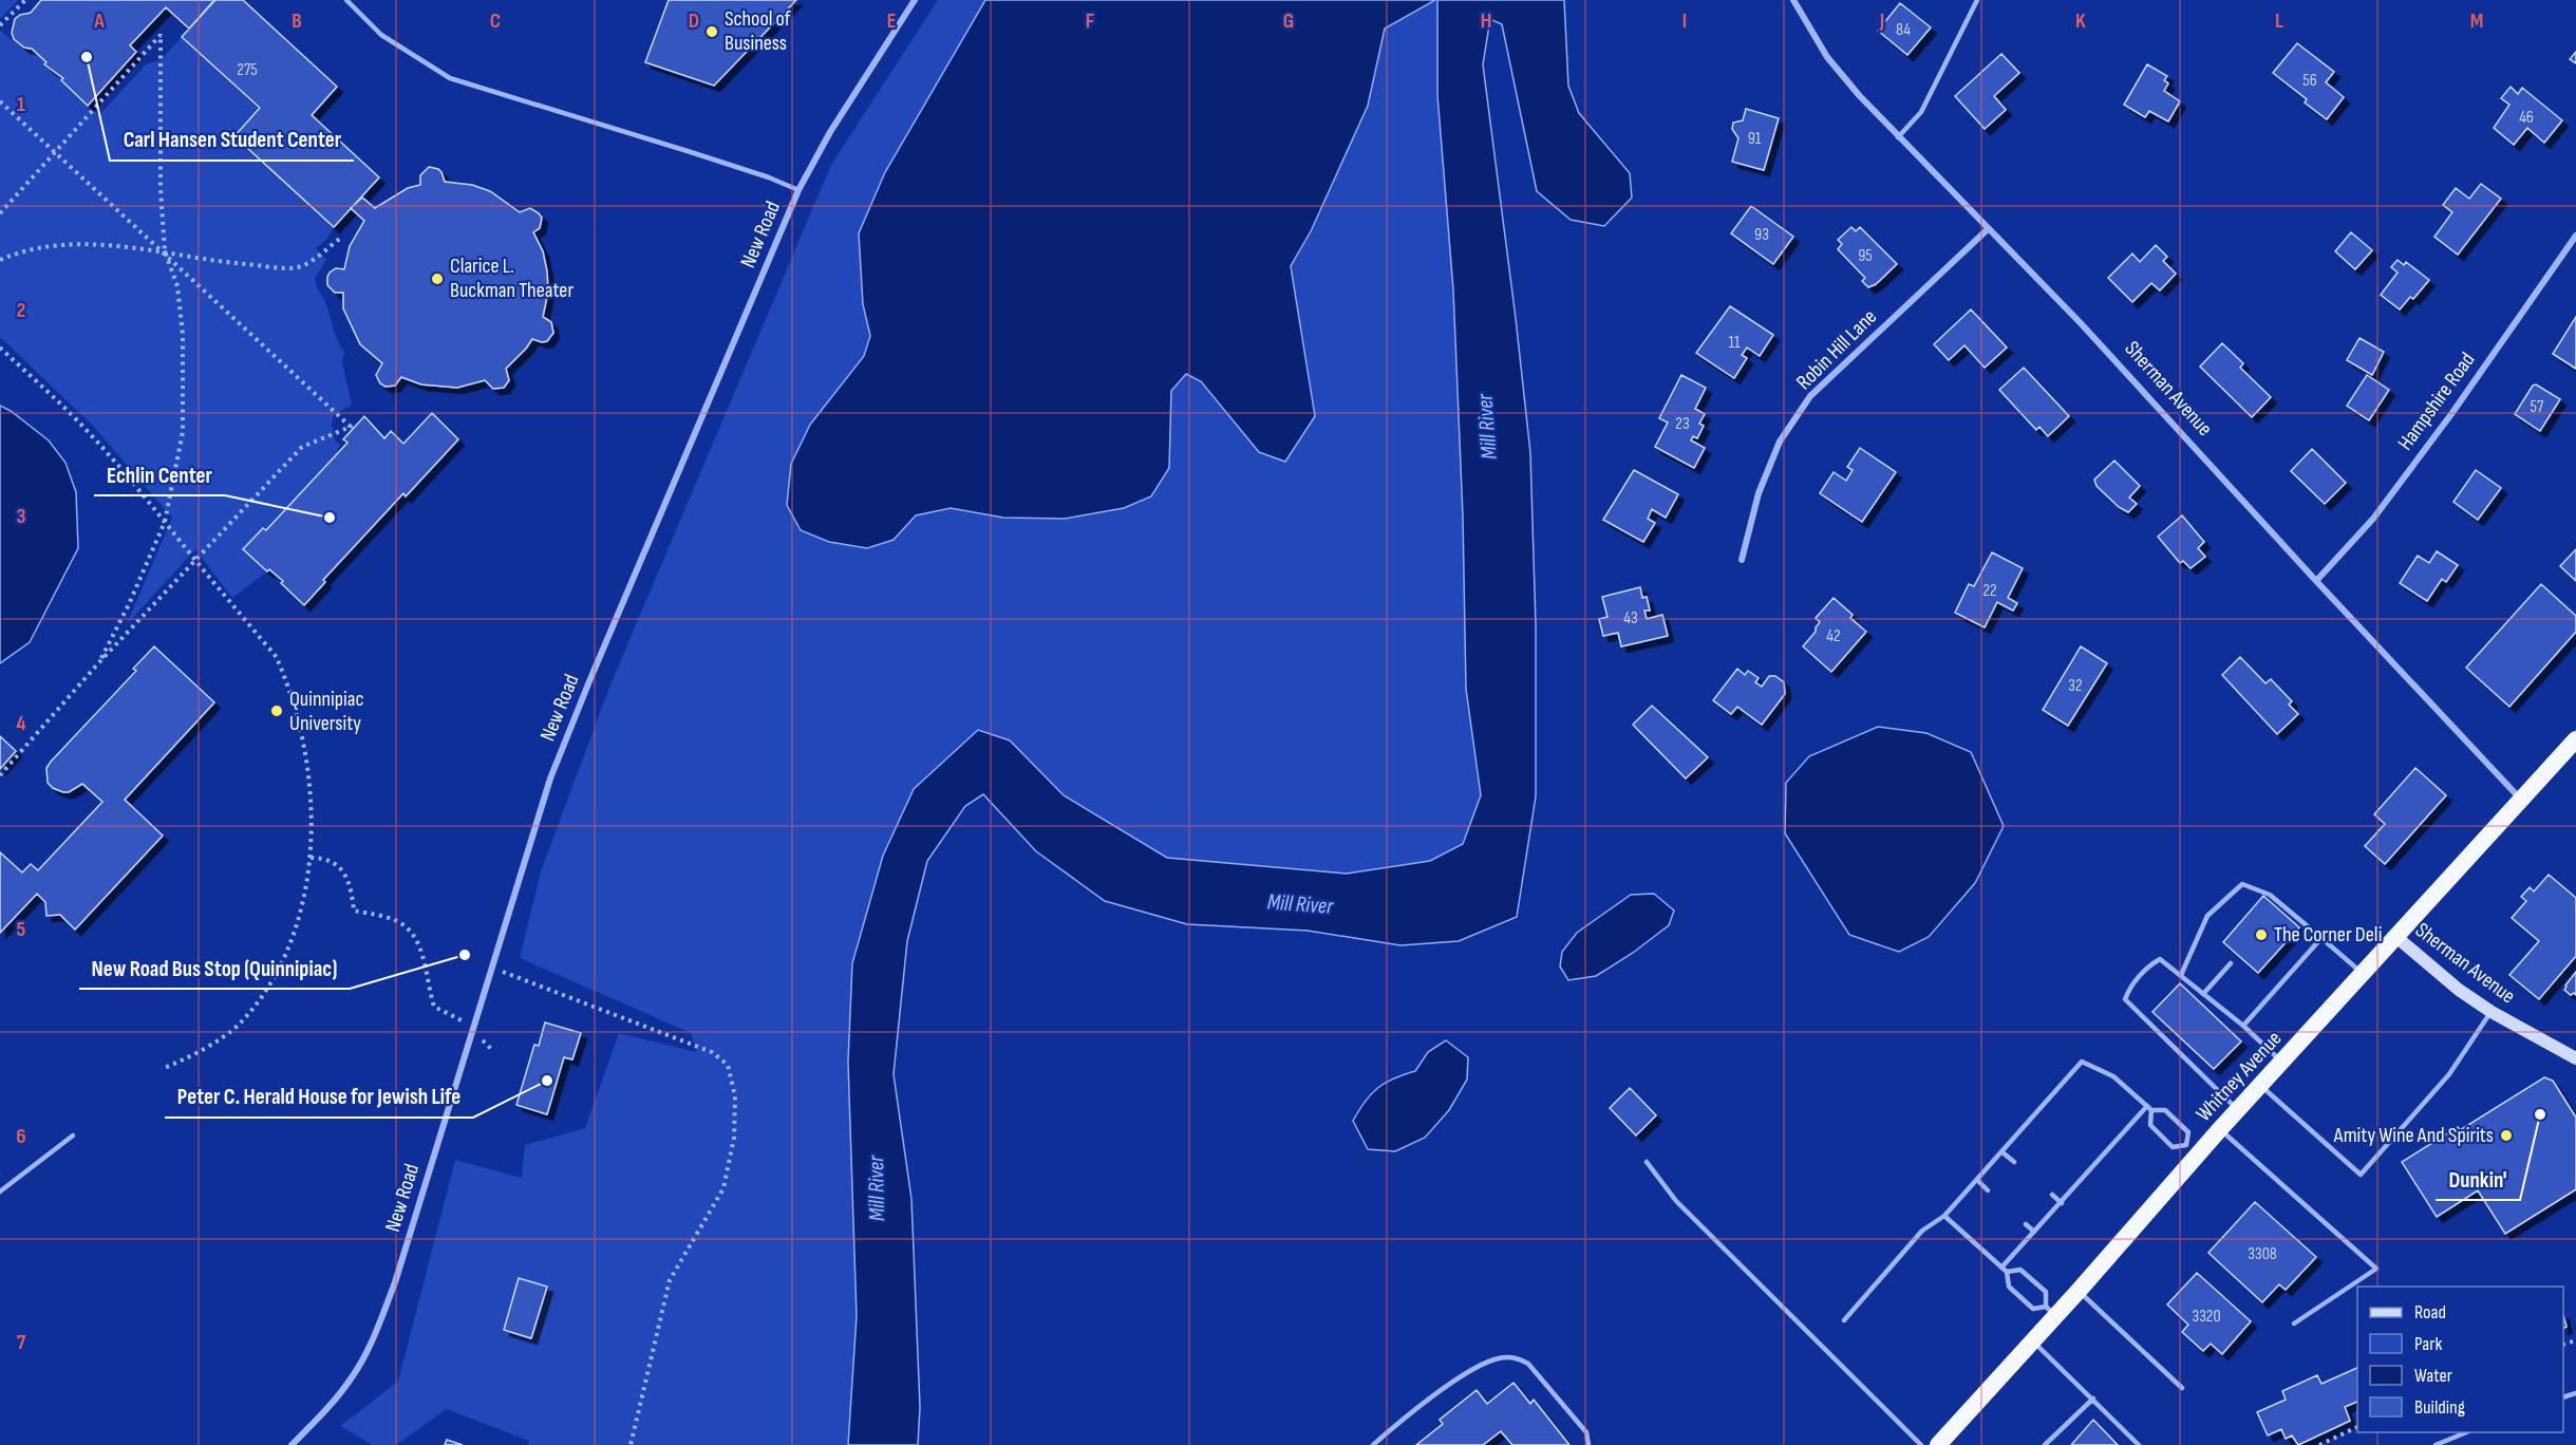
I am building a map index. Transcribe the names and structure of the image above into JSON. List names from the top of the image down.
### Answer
{
  "streets": {
    "highway": ["Whitney Avenue"],
    "main road": ["Sherman Avenue"],
    "street": ["New Road", "Robin Hill Lane", "Hampshire Road"]
  },
  "crossings": [
    ["Robin Hill Lane", "Sherman Avenue"],
    ["Sherman Avenue", "Hampshire Road"],
    ["Sherman Avenue", "Whitney Avenue"]
  ],
  "water": ["Mill River"],
  "places": [
    "School of Business",
    "Carl Hansen Student Center",
    "Clarice L. Buckman Theater",
    "Echlin Center",
    "Quinnipiac University",
    "The Corner Deli",
    "New Road Bus Stop (Quinnipiac)",
    "Peter C. Herald House for Jewish Life",
    "Dunkin'",
    "Amity Wine And Spirits"
  ],
  "house_numbers": [
    "84",
    "275",
    "56",
    "46",
    "91",
    "93",
    "95",
    "11",
    "57",
    "23",
    "22",
    "43",
    "42",
    "32",
    "3308",
    "3320"
  ],
  "legend": [
    "Road",
    "Park",
    "Water",
    "Building"
  ],
  "grid": {
    "columns": [
      "A",
      "B",
      "C",
      "D",
      "E",
      "F",
      "G",
      "H",
      "I",
      "J",
      "K",
      "L",
      "M"
    ],
    "rows": [
      "1",
      "2",
      "3",
      "4",
      "5",
      "6",
      "7"
    ]
  }
}
